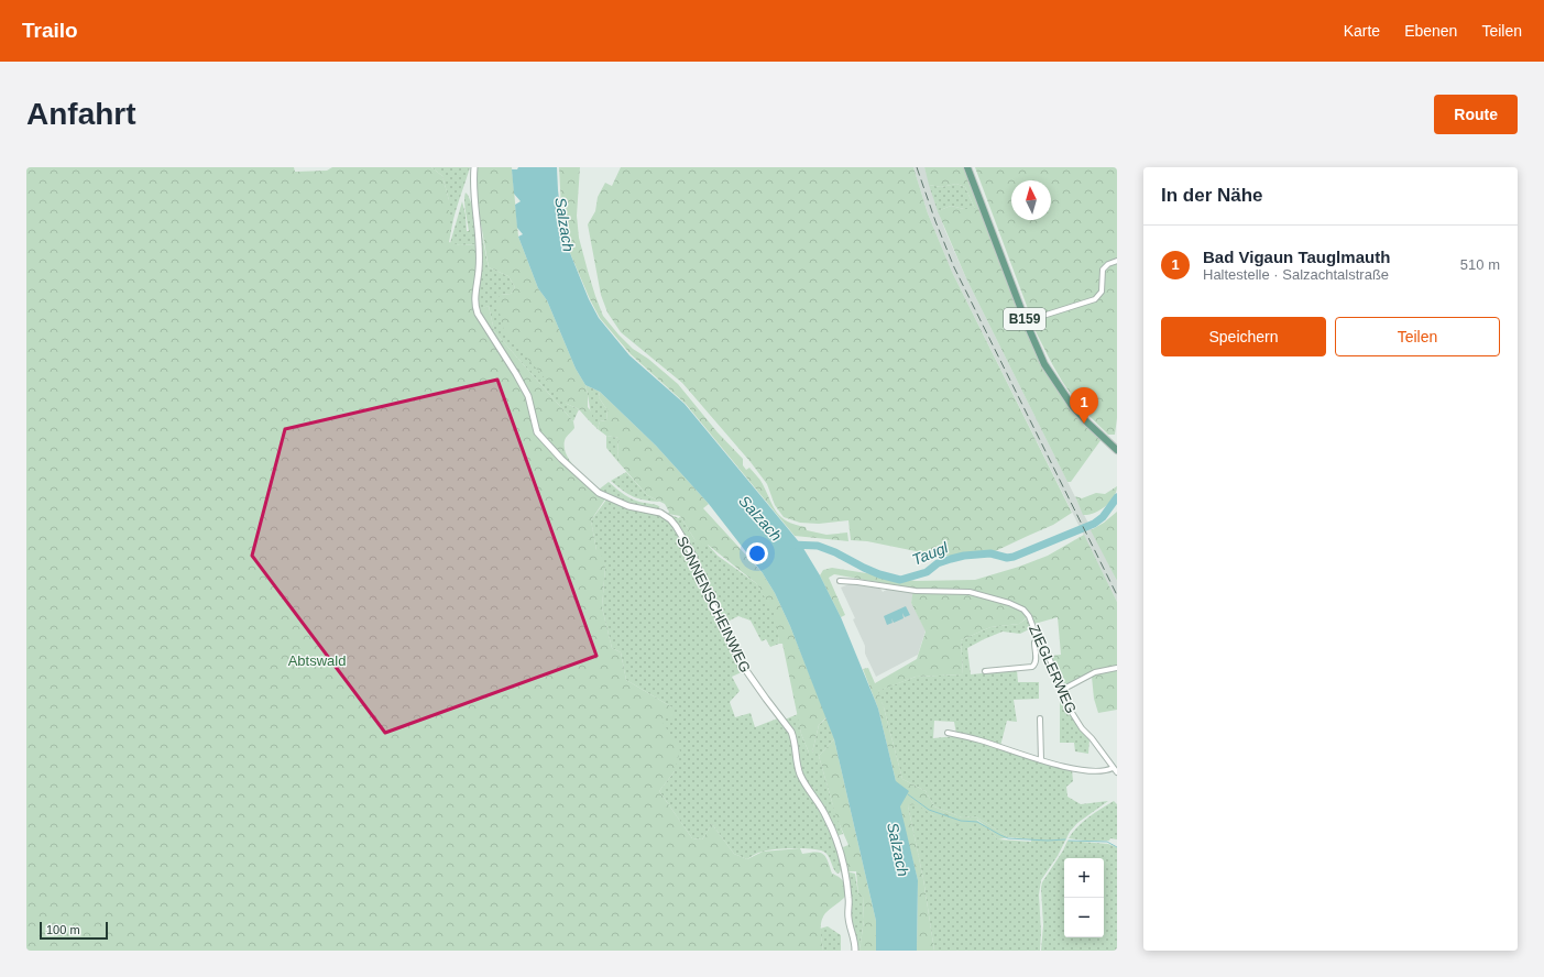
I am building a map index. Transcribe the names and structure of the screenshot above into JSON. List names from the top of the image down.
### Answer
{
  "streets": {
    "main road": ["B159"],
    "street": ["SONNENSCHEINWEG", "ZIEGLERWEG"]
  },
  "water": ["Salzach", "Taugl"],
  "parks": ["Abtswald"],
  "scale_bar": "100 m",
  "north": "top",
  "page": {
    "header": "Trailo",
    "nav": ["Karte", "Ebenen", "Teilen"],
    "buttons": [
      "Route",
      ["Speichern", "Teilen"]
    ],
    "title": "Anfahrt",
    "heading": "In der Nähe",
    "list": [
      {
        "mark": "1",
        "name": "Bad Vigaun Tauglmauth",
        "note": "Haltestelle · Salzachtalstraße",
        "value": "510 m"
      }
    ],
    "pins": "1",
    "map_buttons": ["+", "−"],
    "scale": "100 m"
  }
}
